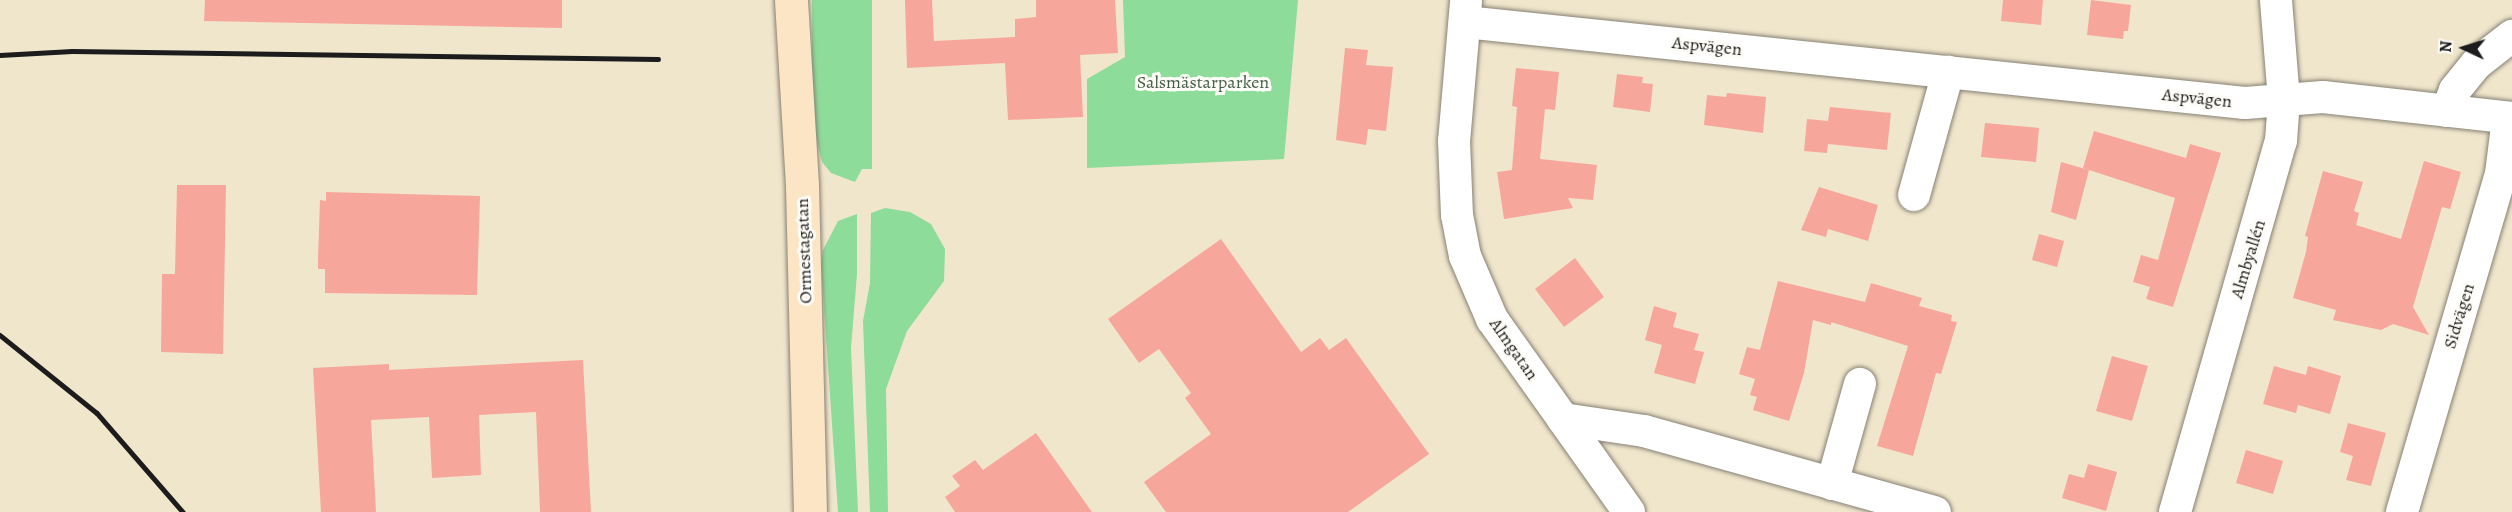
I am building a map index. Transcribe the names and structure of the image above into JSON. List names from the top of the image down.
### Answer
{
  "streets": {
    "street": [
      "Aspvägen",
      "Ormestagatan",
      "Almbyallén",
      "Sidvägen",
      "Almgatan"
    ]
  },
  "crossings": [
    ["Aspvägen", "Almbyallén"],
    ["Aspvägen", "Sidvägen"],
    ["Aspvägen", "Almgatan"]
  ],
  "parks": ["Salsmästarparken"],
  "north": "left"
}
